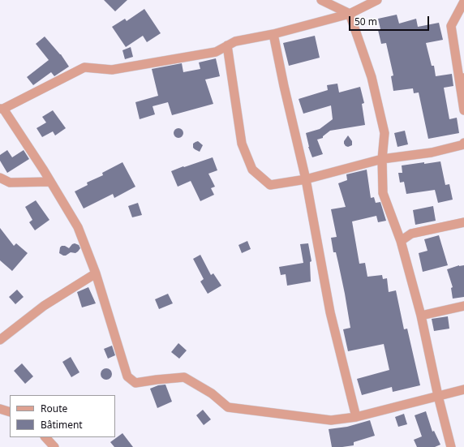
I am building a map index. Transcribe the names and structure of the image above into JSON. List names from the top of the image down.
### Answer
{
  "legend": ["Route", "Bâtiment"],
  "scale_bar": "50 m"
}
